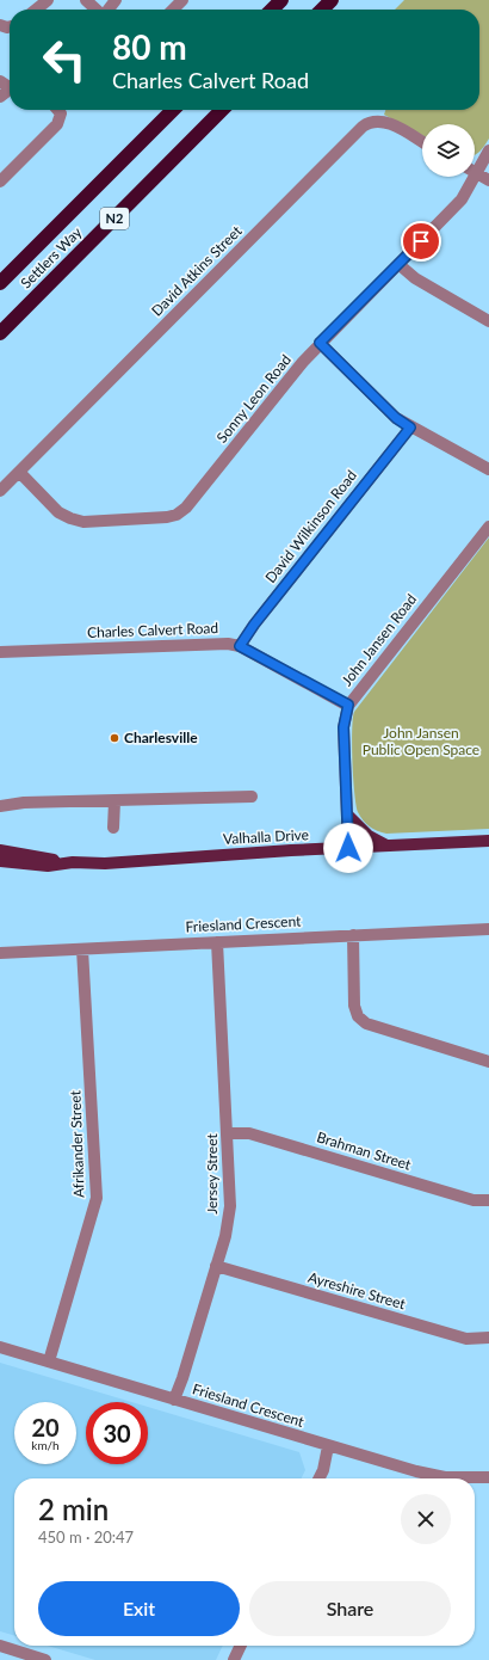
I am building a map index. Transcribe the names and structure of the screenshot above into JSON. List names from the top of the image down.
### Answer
{
  "streets": {
    "highway": ["N2", "Settlers Way"],
    "main road": ["Valhalla Drive"],
    "street": [
      "David Atkins Street",
      "Sonny Leon Road",
      "David Wilkinson Road",
      "Charles Calvert Road",
      "John Jansen Road",
      "Friesland Crescent",
      "Afrikander Street",
      "Brahman Street",
      "Jersey Street",
      "Ayreshire Street"
    ]
  },
  "crossings": [
    ["David Atkins Street", "Sonny Leon Road"],
    ["David Wilkinson Road", "Charles Calvert Road"],
    ["Charles Calvert Road", "John Jansen Road"],
    ["John Jansen Road", "Valhalla Drive"],
    ["Friesland Crescent", "Afrikander Street"],
    ["Friesland Crescent", "Jersey Street"],
    ["Brahman Street", "Jersey Street"],
    ["Jersey Street", "Ayreshire Street"]
  ],
  "parks": ["John Jansen Public Open Space"],
  "places": ["Charlesville"],
  "page": {
    "turn": ["80 m", "Charles Calvert Road"],
    "speed": "20 km/h",
    "limit": "30",
    "heading": ["2 min", "450 m · 20:47"],
    "buttons": ["Exit", "Share"]
  }
}
